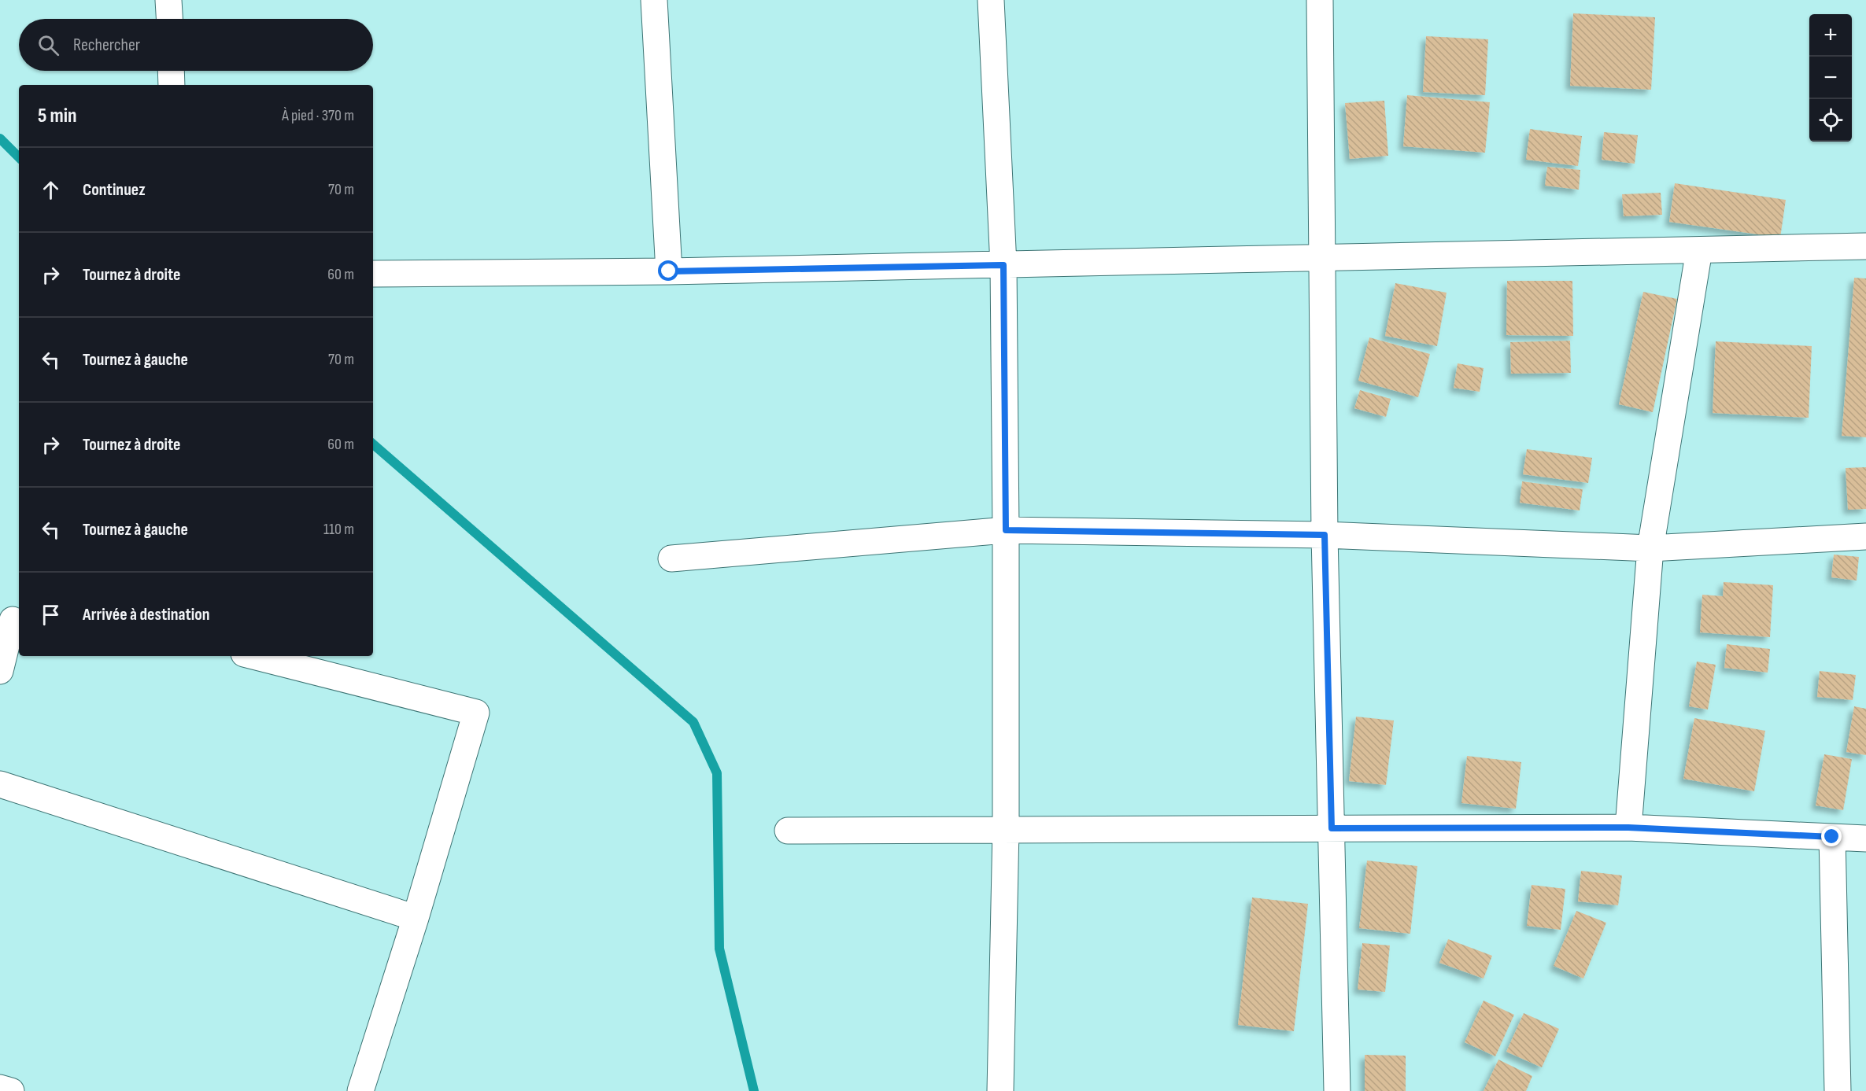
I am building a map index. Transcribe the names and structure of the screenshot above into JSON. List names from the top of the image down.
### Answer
{
  "page": {
    "map_buttons": ["+", "−"],
    "search": "Rechercher",
    "heading": ["5 min", "À pied · 370 m"],
    "list": [
      ["Continuez", "70 m"],
      ["Tournez à droite", "60 m"],
      ["Tournez à gauche", "70 m"],
      ["Tournez à droite", "60 m"],
      ["Tournez à gauche", "110 m"],
      "Arrivée à destination"
    ]
  }
}
